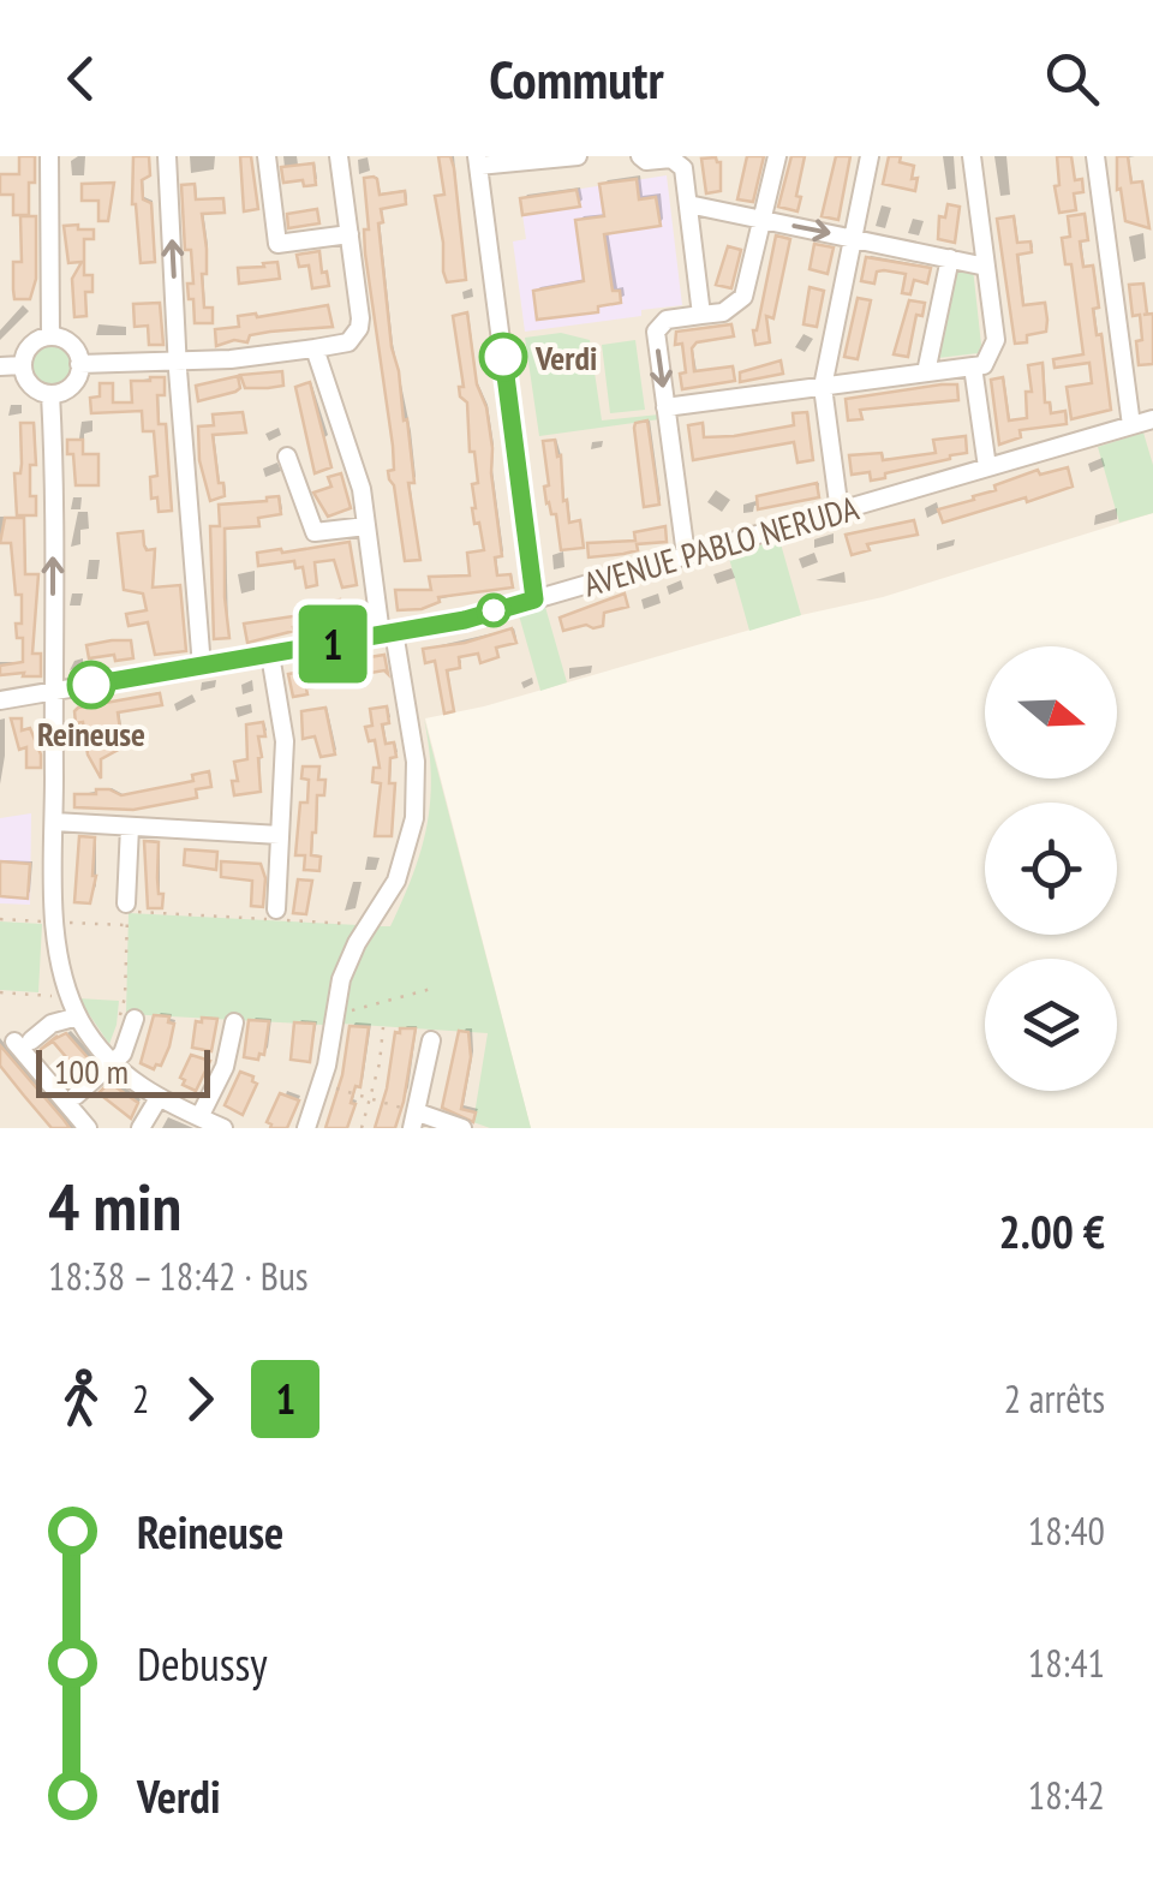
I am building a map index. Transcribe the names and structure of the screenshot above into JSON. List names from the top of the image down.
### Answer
{
  "streets": {
    "street": ["AVENUE PABLO NERUDA"]
  },
  "places": ["Verdi", "Reineuse"],
  "lines": ["bus line 1"],
  "scale_bar": "100 m",
  "north": "right",
  "page": {
    "header": "Commutr",
    "on_map": "1",
    "scale": "100 m",
    "heading": ["4 min", "18:38 – 18:42 · Bus", "2.00 €"],
    "legs": ["2", "1", "2 arrêts"],
    "list": [
      {
        "name": "Reineuse",
        "value": "18:40"
      },
      {
        "name": "Debussy",
        "value": "18:41"
      },
      {
        "name": "Verdi",
        "value": "18:42"
      }
    ]
  }
}
